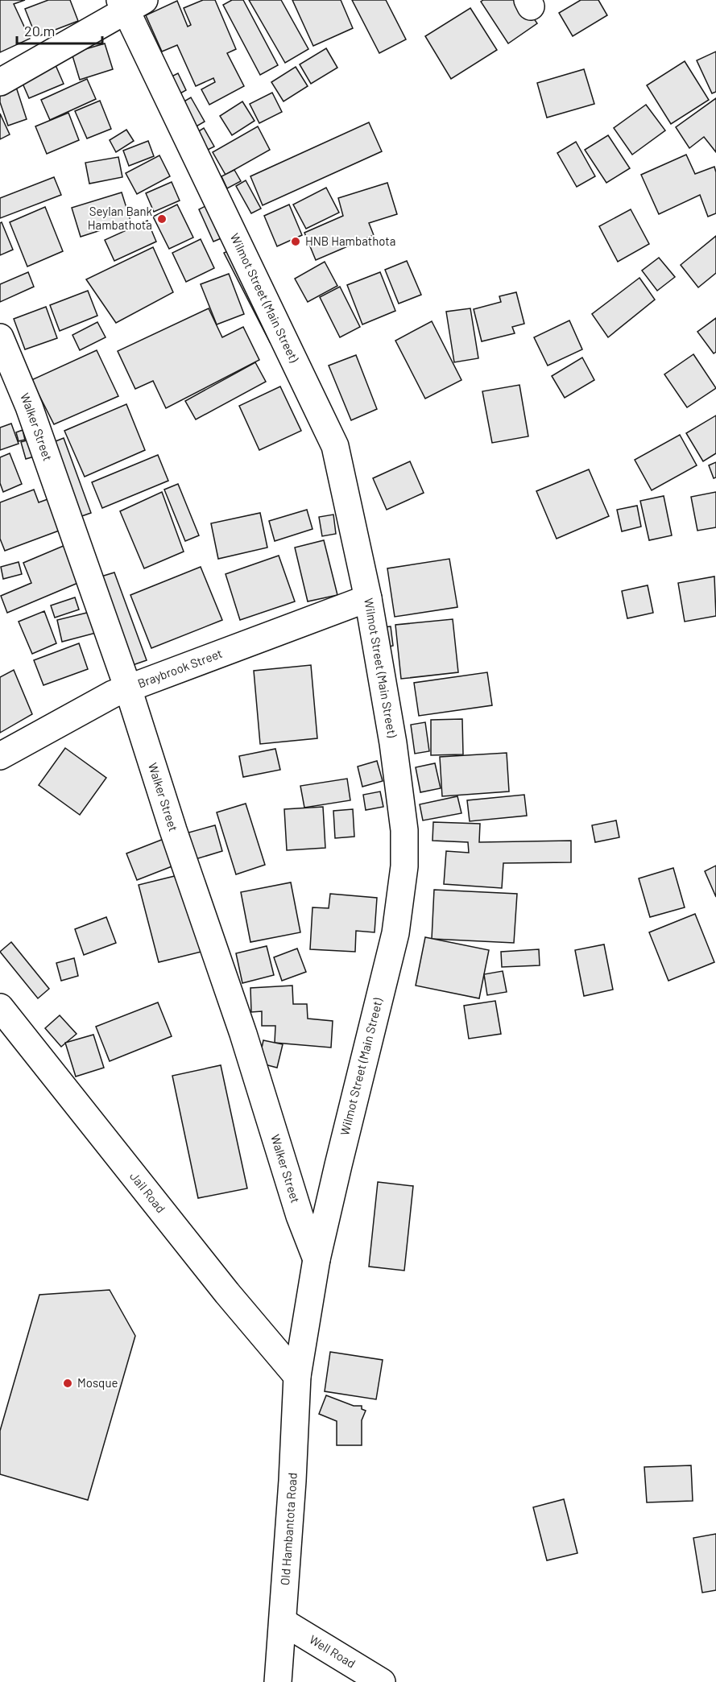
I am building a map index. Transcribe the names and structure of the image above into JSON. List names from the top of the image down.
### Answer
{
  "streets": {
    "main road": [
      "Wilmot Street (Main Street)",
      "Walker Street",
      "Braybrook Street",
      "Jail Road",
      "Old Hambantota Road",
      "Well Road"
    ]
  },
  "crossings": [
    ["Wilmot Street (Main Street)", "Walker Street"],
    ["Wilmot Street (Main Street)", "Braybrook Street"],
    ["Wilmot Street (Main Street)", "Jail Road"],
    ["Wilmot Street (Main Street)", "Old Hambantota Road"],
    ["Walker Street", "Braybrook Street"],
    ["Jail Road", "Old Hambantota Road"],
    ["Old Hambantota Road", "Well Road"]
  ],
  "places": ["Seylan Bank Hambathota", "HNB Hambathota", "Mosque"],
  "scale_bar": "20 m"
}
